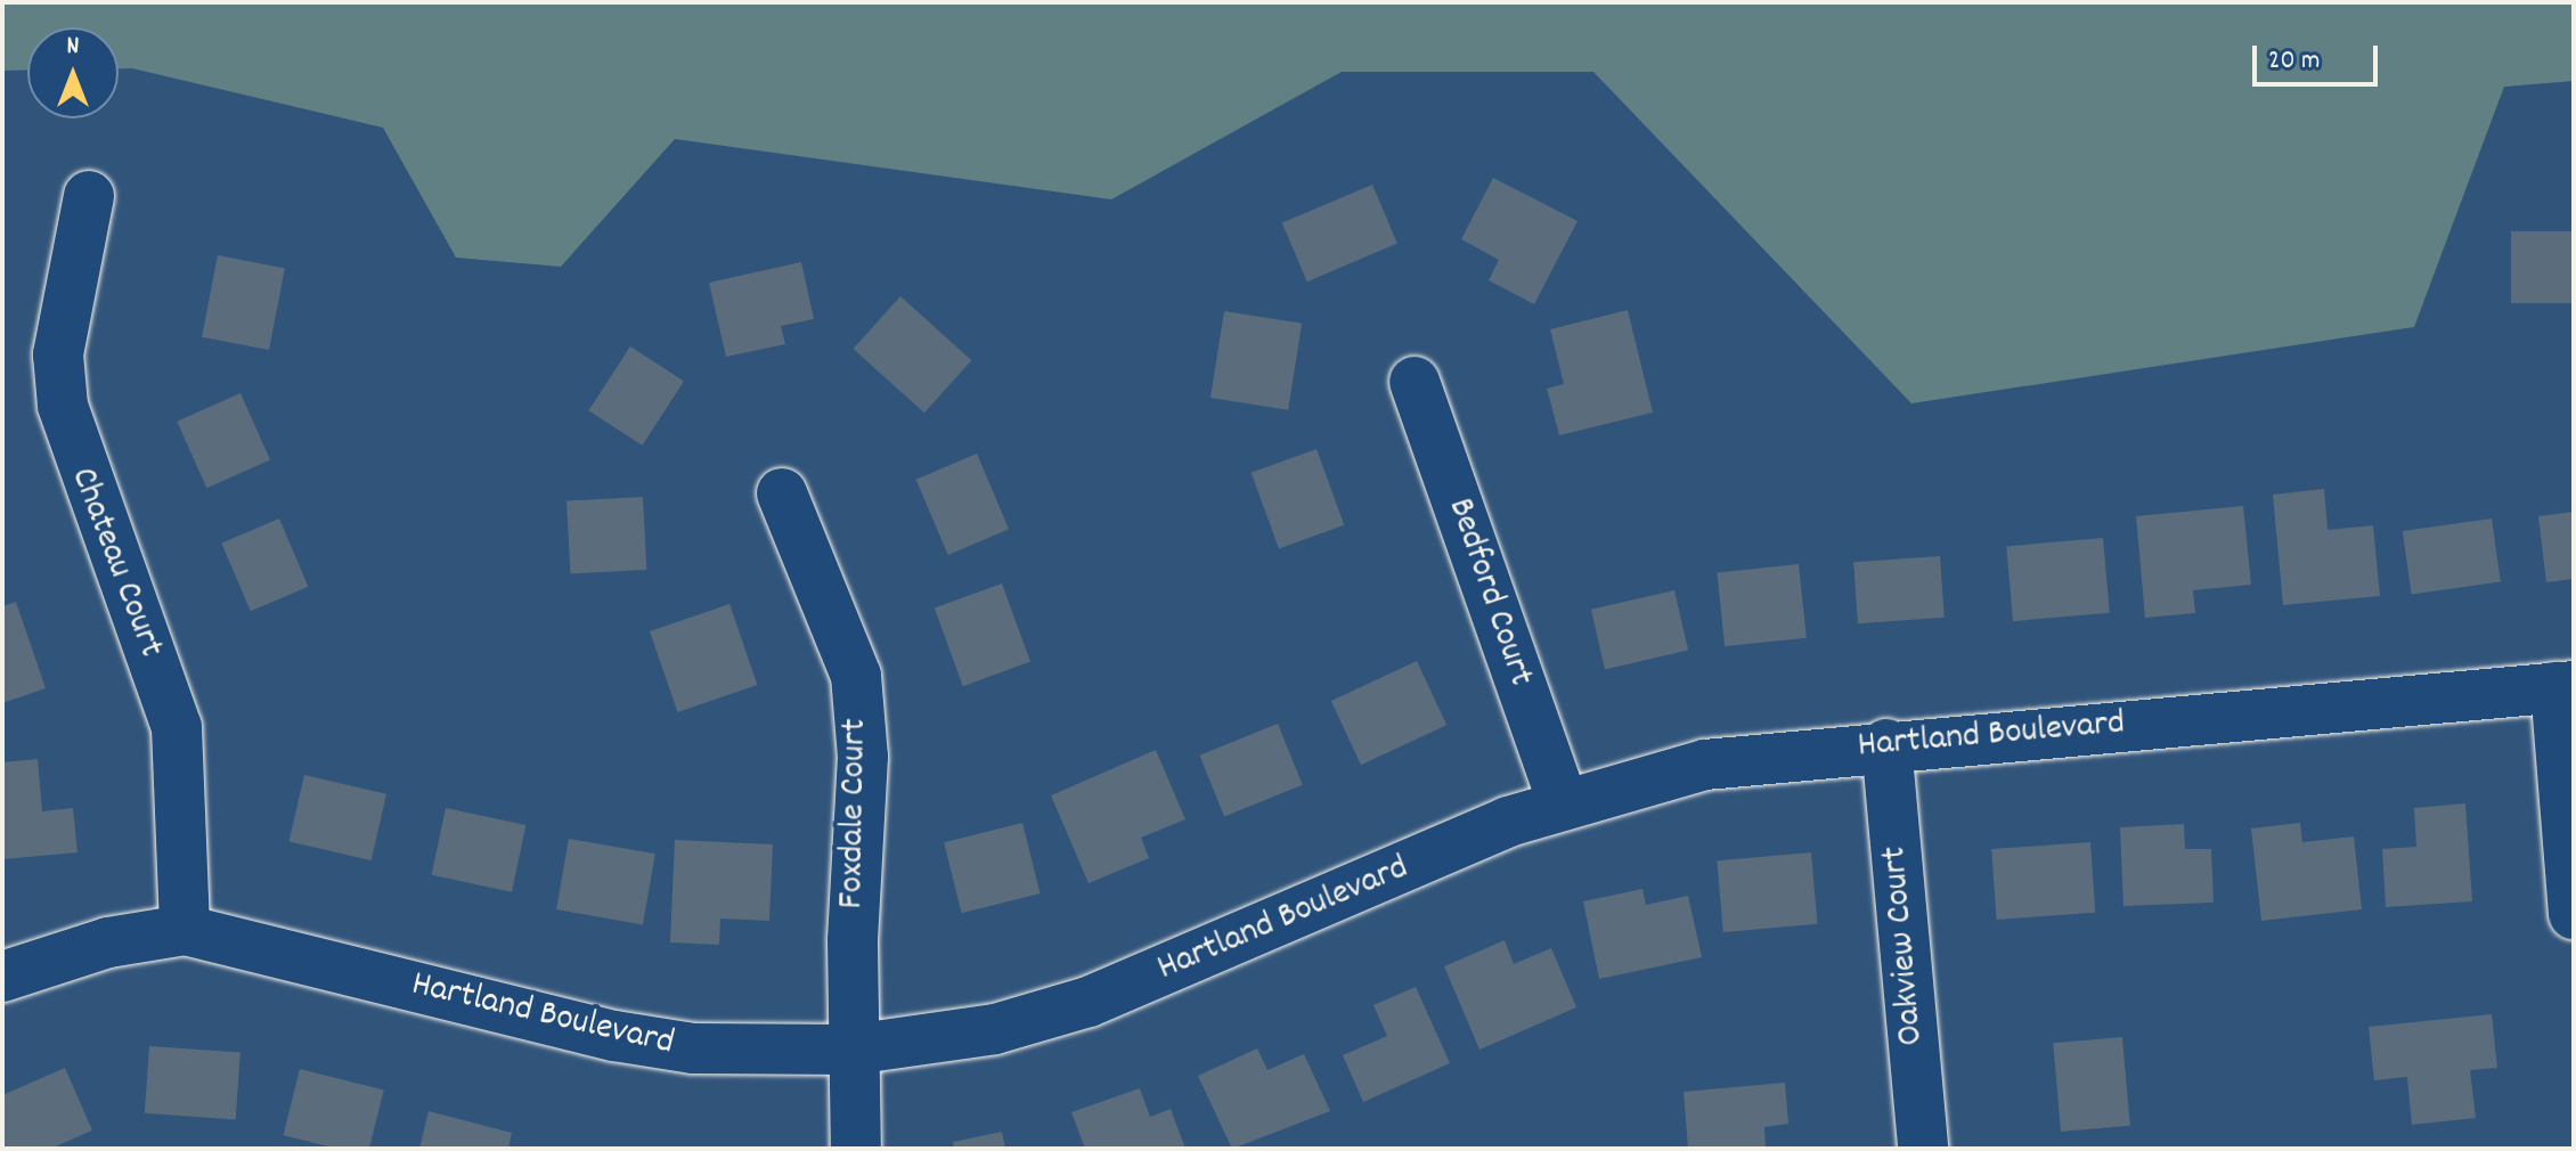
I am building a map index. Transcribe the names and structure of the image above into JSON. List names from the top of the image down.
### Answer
{
  "streets": {
    "street": [
      "Chateau Court",
      "Bedford Court",
      "Hartland Boulevard",
      "Foxdale Court",
      "Oakview Court"
    ]
  },
  "crossings": [
    ["Chateau Court", "Hartland Boulevard"],
    ["Bedford Court", "Hartland Boulevard"],
    ["Hartland Boulevard", "Foxdale Court"],
    ["Hartland Boulevard", "Oakview Court"]
  ],
  "scale_bar": "20 m",
  "north": "top"
}
